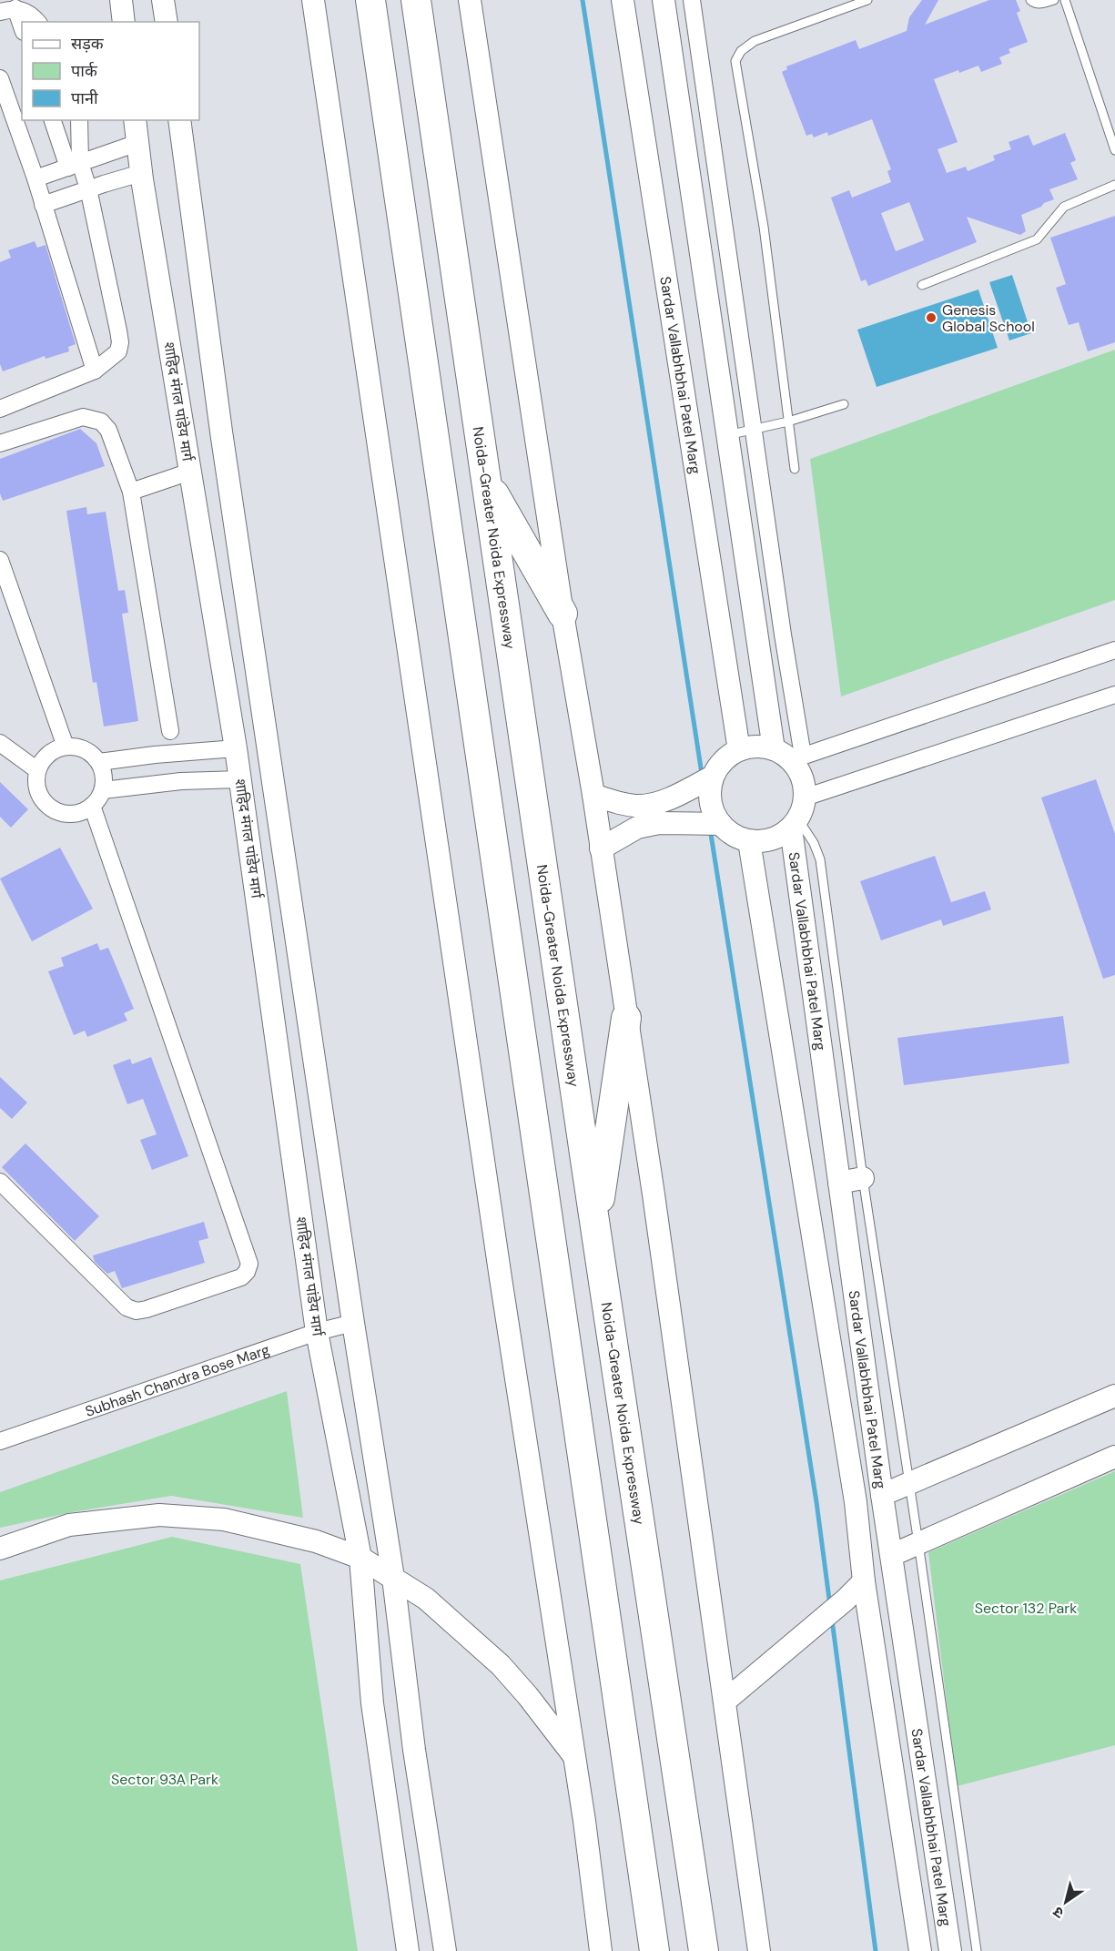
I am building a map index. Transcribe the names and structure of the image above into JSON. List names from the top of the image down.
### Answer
{
  "streets": {
    "highway": ["Noida-Greater Noida Expressway"],
    "street": ["Sardar Vallabhbhai Patel Marg", "शाहिद मंगल पांडेय मार्ग", "Subhash Chandra Bose Marg"]
  },
  "crossings": [
    ["शाहिद मंगल पांडेय मार्ग", "Subhash Chandra Bose Marg"]
  ],
  "parks": ["Sector 132 Park", "Sector 93A Park"],
  "places": ["Genesis Global School"],
  "legend": ["सड़क", "पार्क", "पानी"],
  "north": "bottom left"
}
